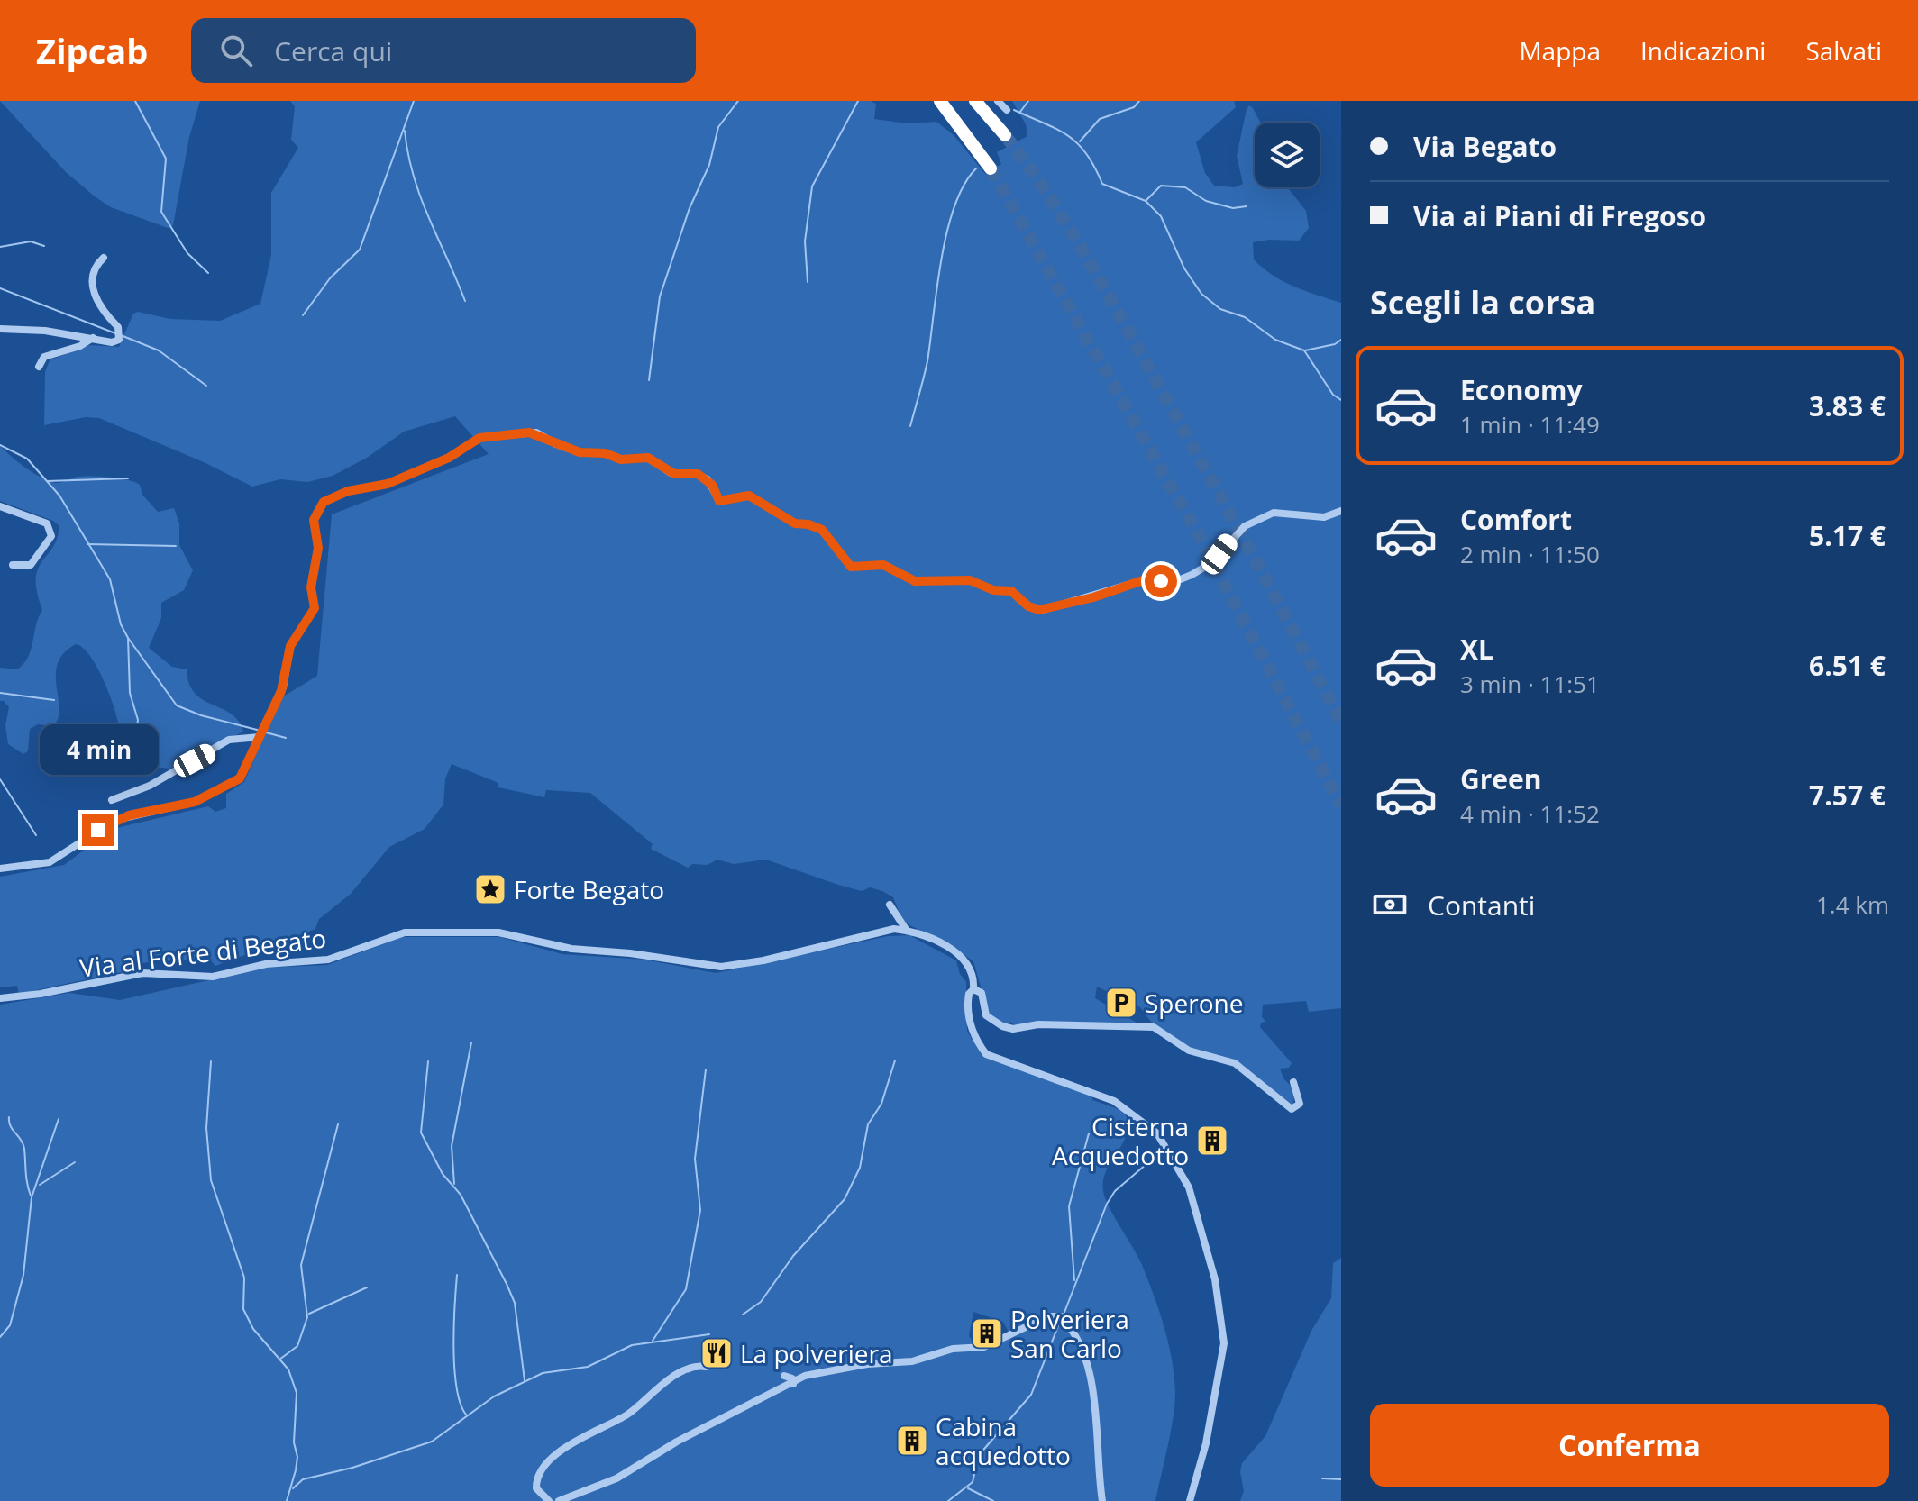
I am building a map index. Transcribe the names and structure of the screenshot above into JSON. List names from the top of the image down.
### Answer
{
  "streets": {
    "street": ["Via al Forte di Begato"]
  },
  "places": {
    "place": ["Forte Begato"],
    "parking": ["Sperone"],
    "building": ["Cisterna Acquedotto", "Polveriera San Carlo", "Cabina acquedotto"],
    "restaurant": ["La polveriera"]
  },
  "page": {
    "header": "Zipcab",
    "search": "Cerca qui",
    "nav": ["Mappa", "Indicazioni", "Salvati"],
    "banner": ["Via Begato", "Via ai Piani di Fregoso"],
    "heading": "Scegli la corsa",
    "list": [
      {
        "name": "Economy",
        "note": "1 min · 11:49",
        "value": "3.83 €"
      },
      {
        "name": "Comfort",
        "note": "2 min · 11:50",
        "value": "5.17 €"
      },
      {
        "name": "XL",
        "note": "3 min · 11:51",
        "value": "6.51 €"
      },
      {
        "name": "Green",
        "note": "4 min · 11:52",
        "value": "7.57 €"
      }
    ],
    "bubble": "4 min",
    "pay": ["Contanti", "1.4 km"],
    "buttons": "Conferma"
  }
}
